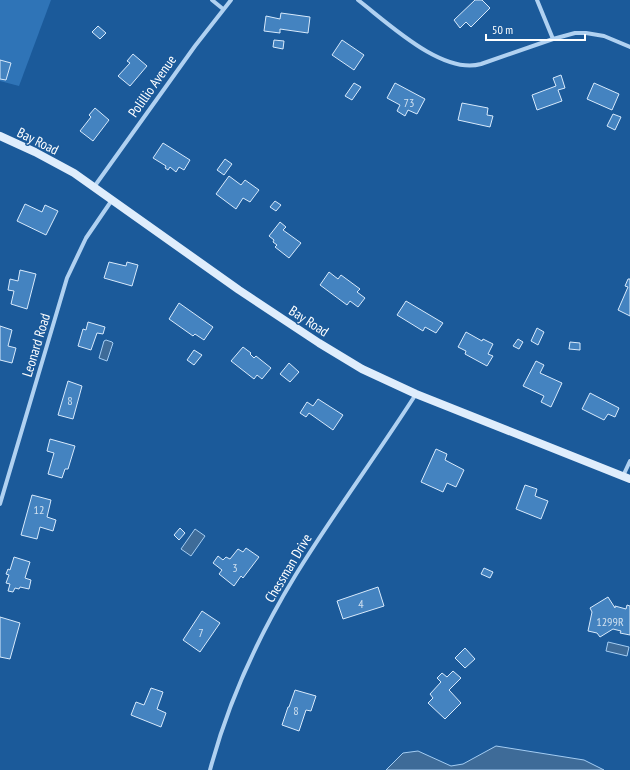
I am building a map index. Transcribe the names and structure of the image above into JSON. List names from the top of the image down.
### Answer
{
  "streets": {
    "main road": ["Bay Road"],
    "street": ["Polillio Avenue", "Leonard Road", "Chessman Drive"]
  },
  "crossings": [
    ["Polillio Avenue", "Bay Road"],
    ["Bay Road", "Leonard Road"],
    ["Bay Road", "Chessman Drive"]
  ],
  "house_numbers": [
    "73",
    "8",
    "12",
    "3",
    "4",
    "1299R",
    "7",
    "8"
  ],
  "scale_bar": "50 m"
}
